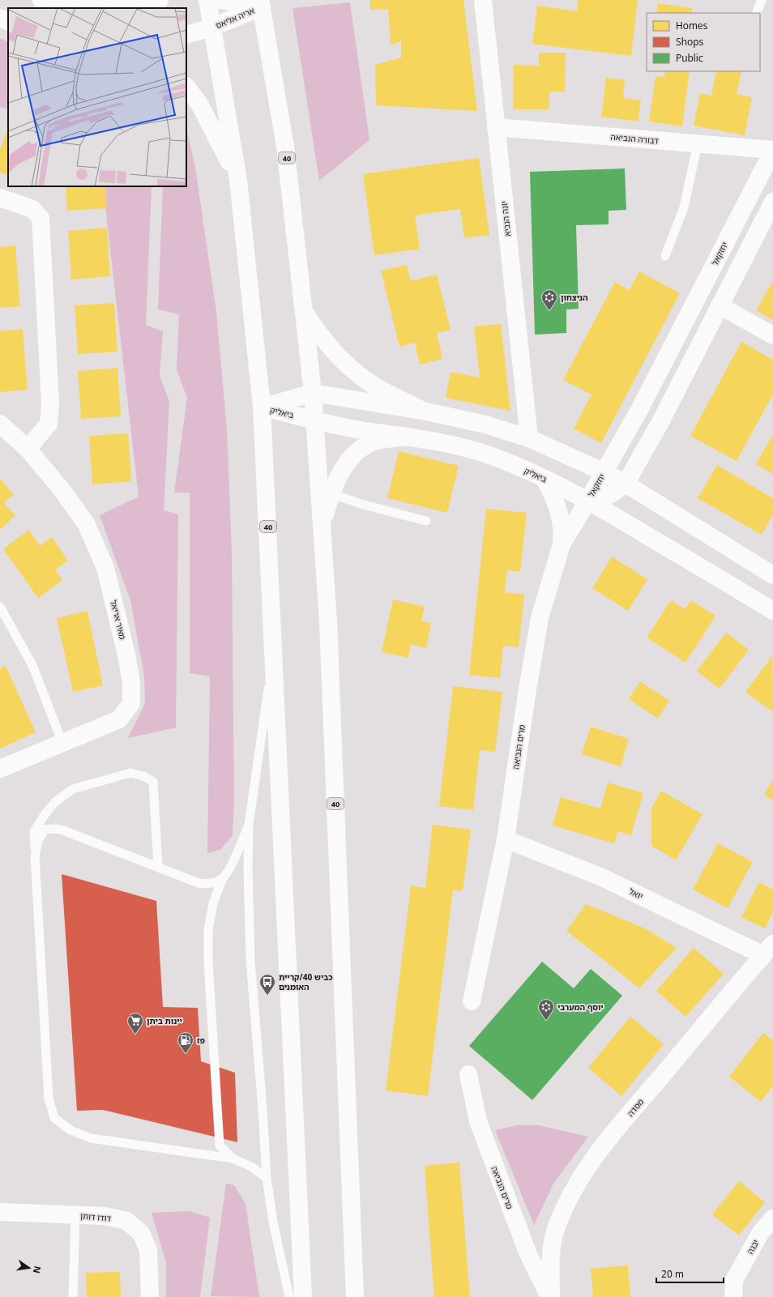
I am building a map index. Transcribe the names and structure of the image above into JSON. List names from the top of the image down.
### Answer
{
  "streets": {
    "main road": [
      "אריה אליאס",
      "דבורה הנביאה",
      "40",
      "יונה הנביא",
      "יחזקאל",
      "ביאליק",
      "מאיר אריאל",
      "מרים הנביאה",
      "יואל",
      "מסדה",
      "דודו דותן",
      "יבנה"
    ]
  },
  "crossings": [
    ["אריה אליאס", "40"],
    ["דבורה הנביאה", "יונה הנביא"],
    ["דבורה הנביאה", "יחזקאל"],
    ["40", "ביאליק"],
    ["יונה הנביא", "ביאליק"],
    ["יחזקאל", "ביאליק"],
    ["יחזקאל", "מרים הנביאה"],
    ["ביאליק", "מרים הנביאה"],
    ["מרים הנביאה", "יואל"],
    ["מרים הנביאה", "מסדה"],
    ["יואל", "מסדה"]
  ],
  "places": {
    "synagogue": ["הניצחון", "יוסף המערבי"],
    "bus stop": ["כביש 40/קריית האומנים"],
    "supermarket": ["יינות ביתן"],
    "fuel station": ["פז"]
  },
  "legend": ["Homes", "Shops", "Public"],
  "scale_bar": "20 m",
  "north": "right"
}
